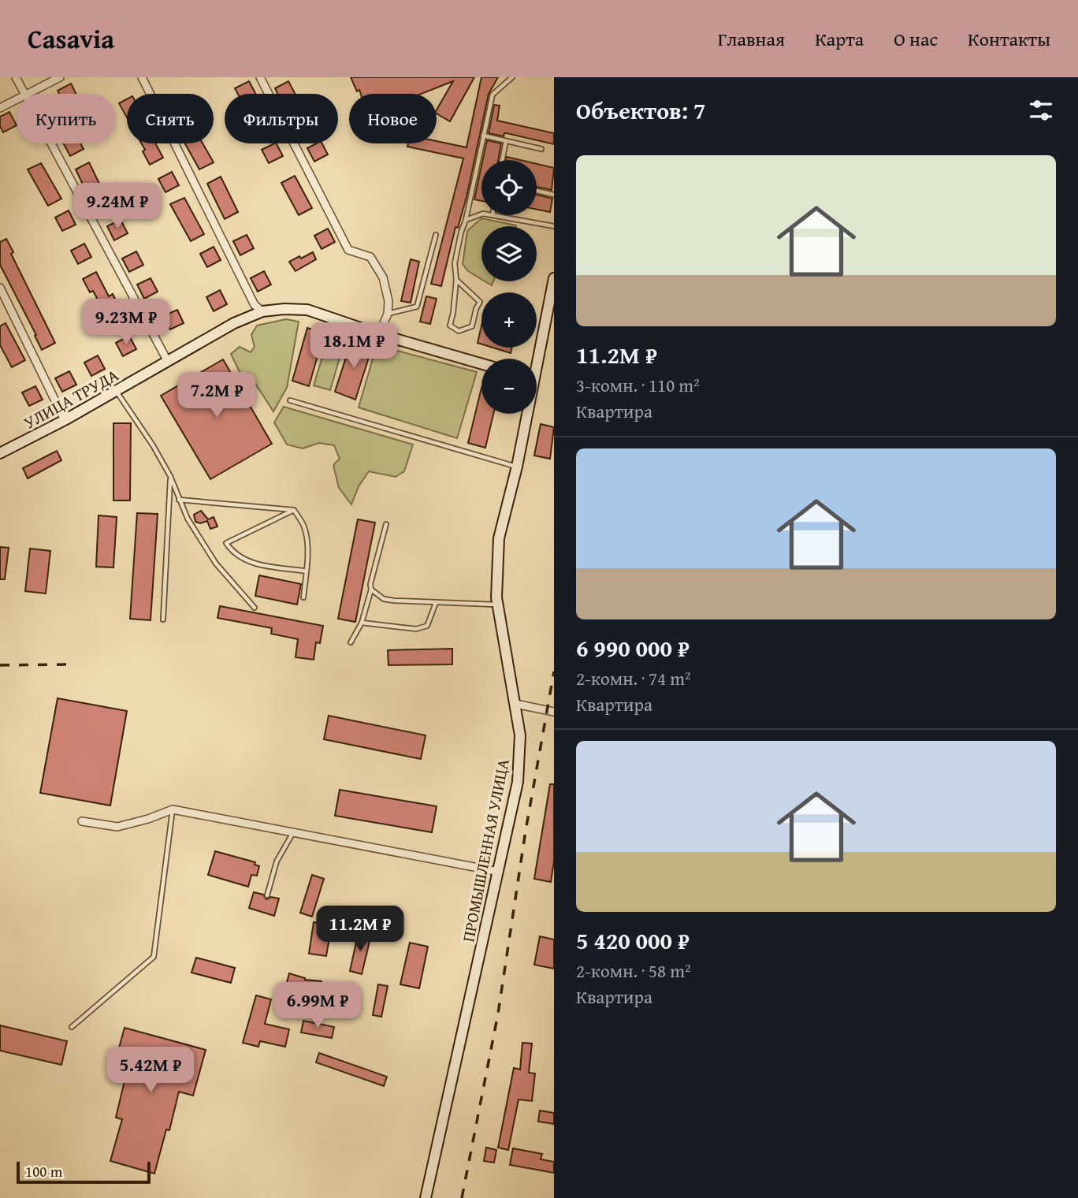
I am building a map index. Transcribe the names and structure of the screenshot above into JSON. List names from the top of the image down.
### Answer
{
  "streets": {
    "main road": ["УЛИЦА ТРУДА", "ПРОМЫШЛЕННАЯ УЛИЦА"]
  },
  "scale_bar": "100 m",
  "page": {
    "header": "Casavia",
    "nav": [
      "Главная",
      "Карта",
      "О нас",
      "Контакты"
    ],
    "heading": "Объектов: 7",
    "chip": [
      "Купить",
      "Снять",
      "Фильтры",
      "Новое"
    ],
    "list": [
      {
        "name": "11.2M ₽",
        "note": "3-комн. · 110 m² · Квартира"
      },
      {
        "name": "6 990 000 ₽",
        "note": "2-комн. · 74 m² · Квартира"
      },
      {
        "name": "5 420 000 ₽",
        "note": "2-комн. · 58 m² · Квартира"
      }
    ],
    "map_buttons": ["+", "−"],
    "price": [
      "9.24M ₽",
      "9.23M ₽",
      "18.1M ₽",
      "7.2M ₽",
      "11.2M ₽",
      "6.99M ₽",
      "5.42M ₽"
    ],
    "scale": "100 m"
  }
}
